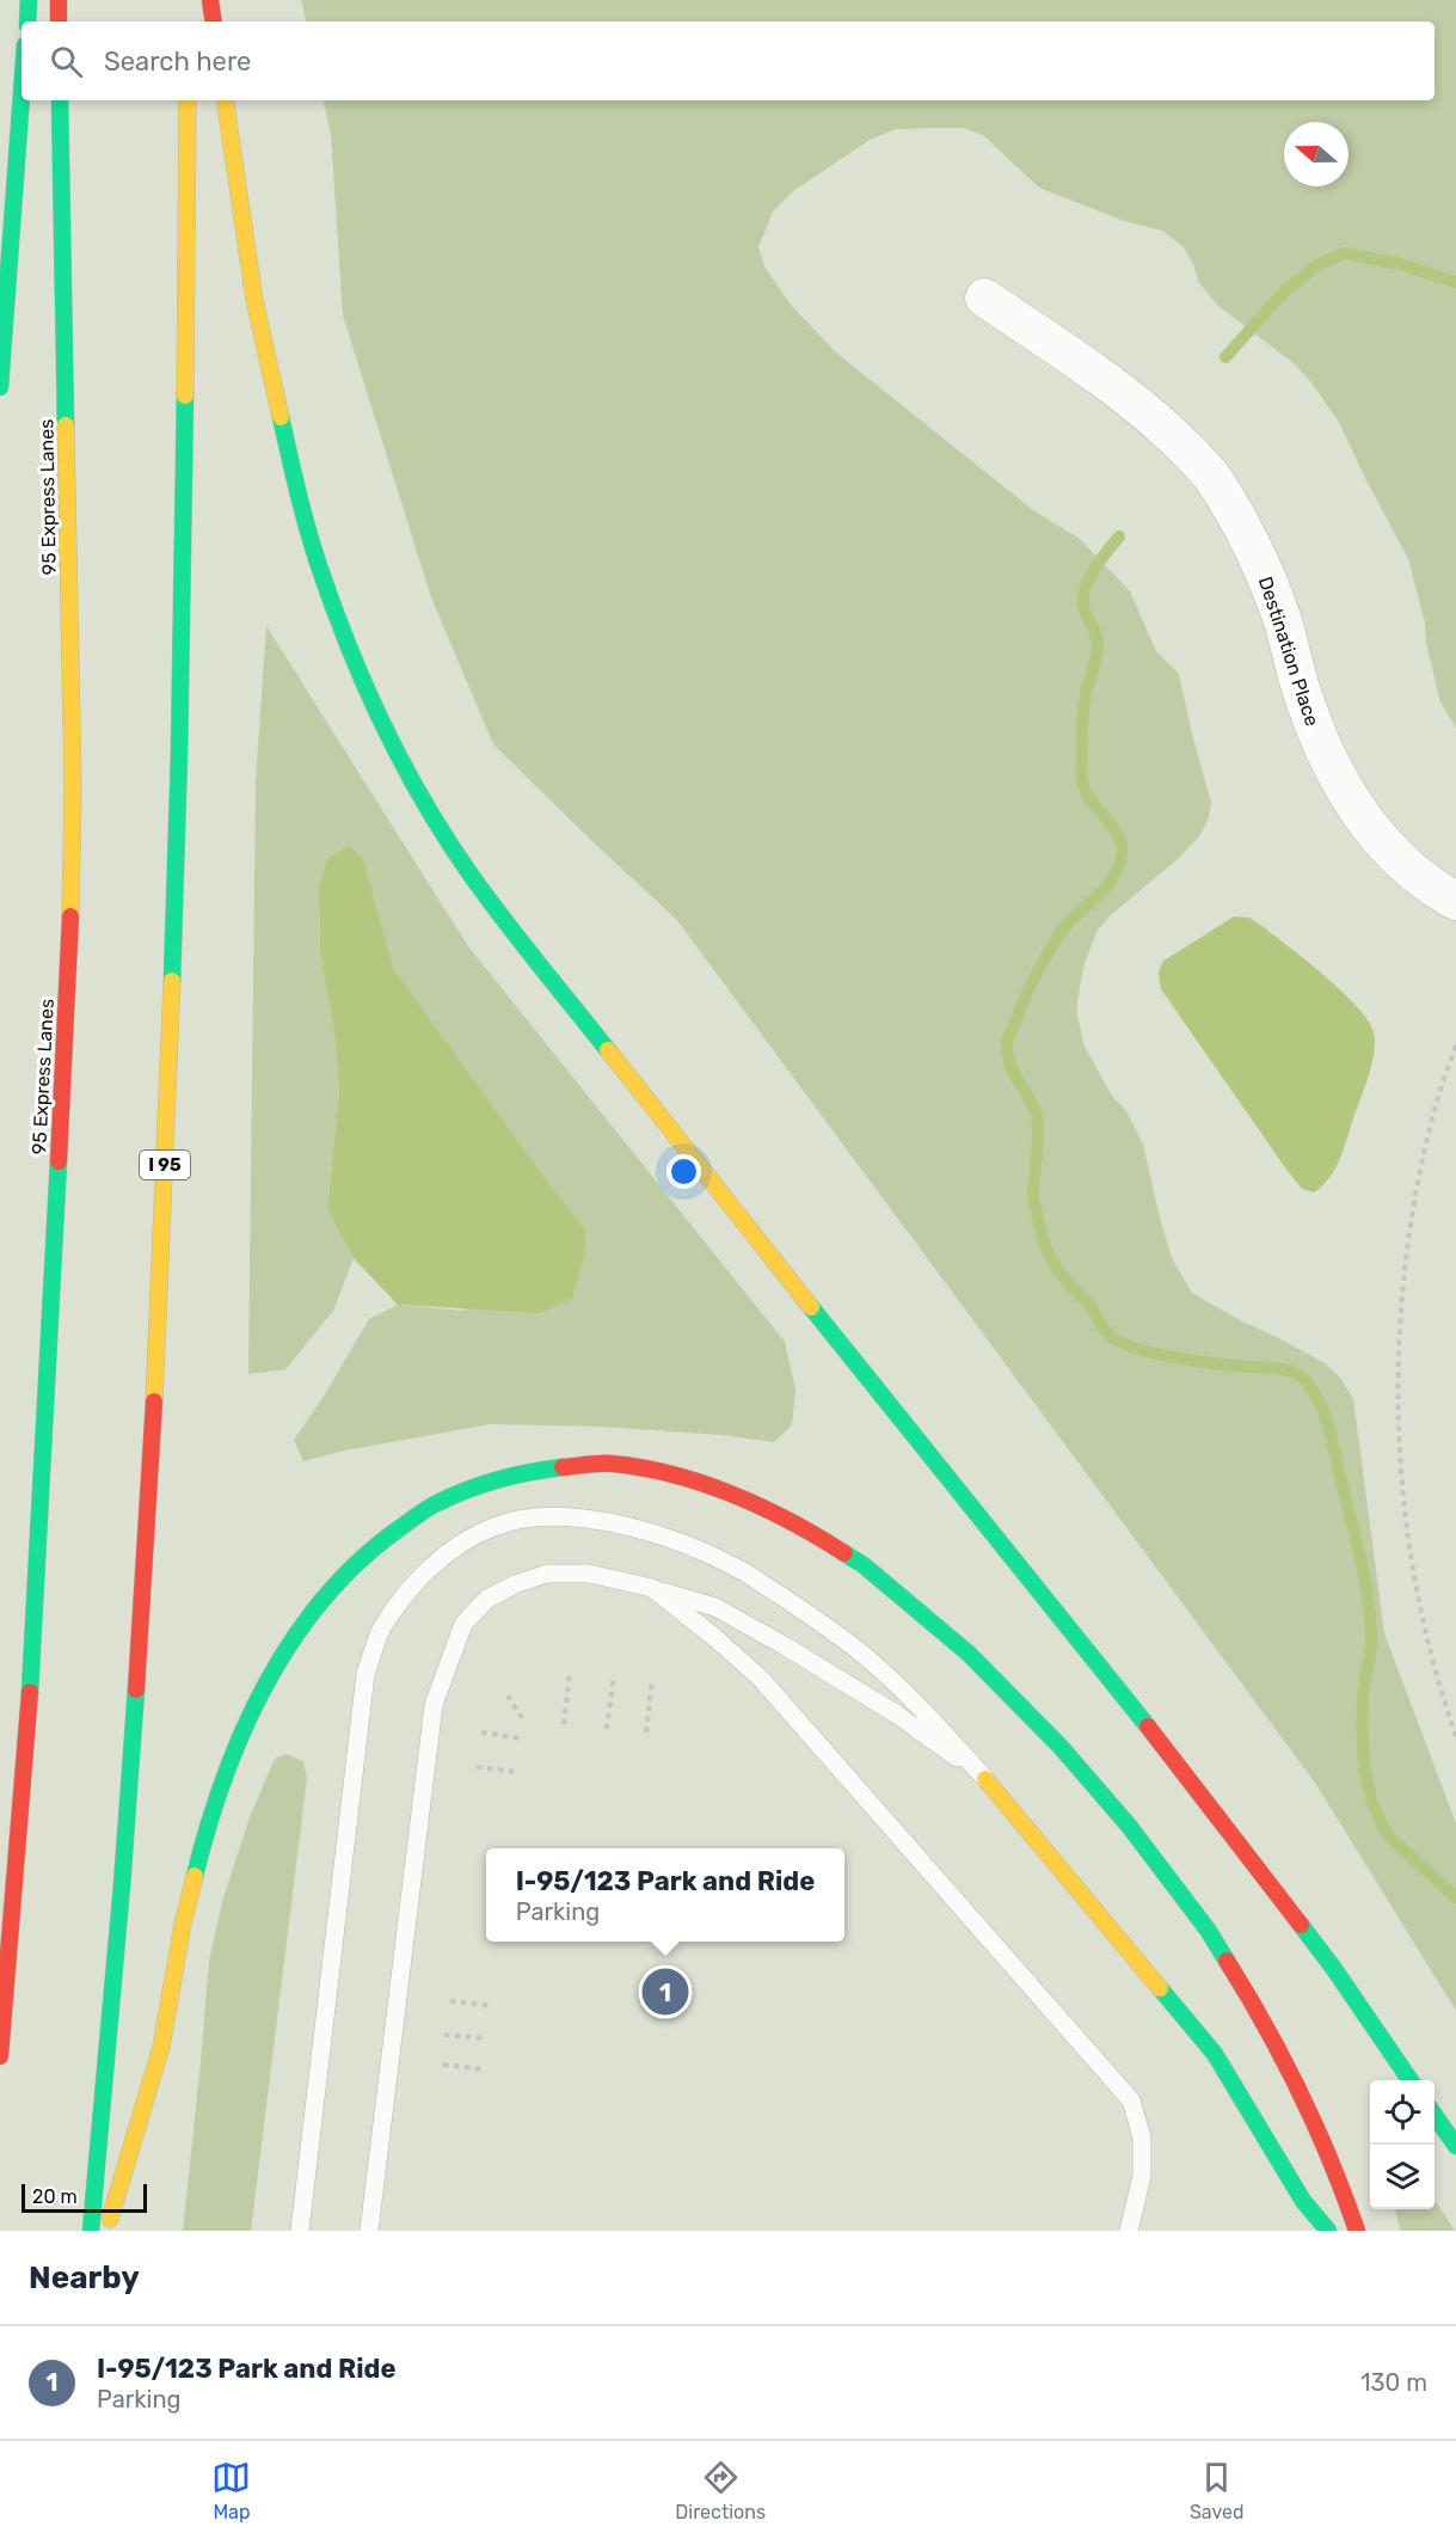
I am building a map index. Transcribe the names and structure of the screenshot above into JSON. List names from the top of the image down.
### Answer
{
  "streets": {
    "highway": ["95 Express Lanes", "I 95"],
    "street": ["Destination Place"]
  },
  "scale_bar": "20 m",
  "north": "left",
  "page": {
    "search": "Search here",
    "popup": ["I-95/123 Park and Ride", "Parking"],
    "pins": "1",
    "scale": "20 m",
    "heading": "Nearby",
    "list": [
      {
        "mark": "1",
        "name": "I-95/123 Park and Ride",
        "note": "Parking",
        "value": "130 m"
      }
    ],
    "nav": ["Map", "Directions", "Saved"]
  }
}
